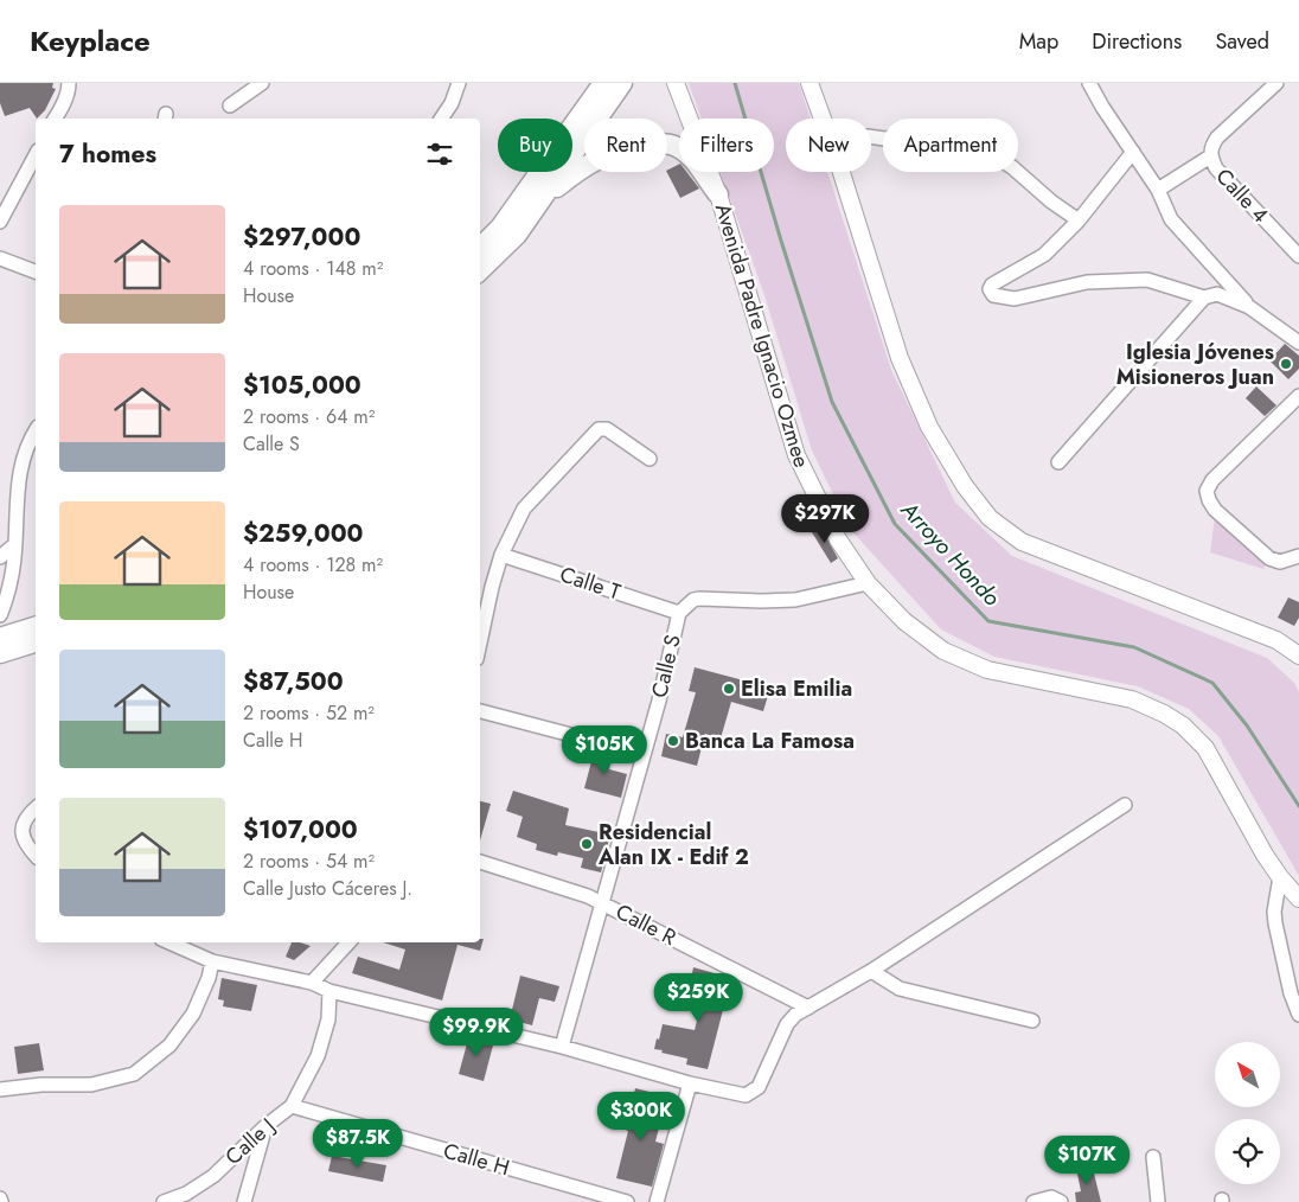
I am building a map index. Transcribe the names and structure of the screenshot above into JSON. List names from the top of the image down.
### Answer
{
  "streets": {
    "street": [
      "Calle 4",
      "Avenida Padre Ignacio Ozmee",
      "Calle T",
      "Calle S",
      "Calle R",
      "Calle J",
      "Calle H"
    ]
  },
  "crossings": [
    ["Avenida Padre Ignacio Ozmee", "Calle S"],
    ["Calle T", "Calle S"],
    ["Calle S", "Calle R"],
    ["Calle J", "Calle H"]
  ],
  "water": ["Arroyo Hondo"],
  "places": [
    "Iglesia Jóvenes Misioneros Juan",
    "Elisa Emilia",
    "Banca La Famosa",
    "Residencial Alan IX - Edif 2"
  ],
  "north": "top left",
  "page": {
    "header": "Keyplace",
    "nav": ["Map", "Directions", "Saved"],
    "chip": [
      "Buy",
      "Rent",
      "Filters",
      "New",
      "Apartment"
    ],
    "heading": "7 homes",
    "list": [
      {
        "name": "$297,000",
        "note": "4 rooms · 148 m² · House"
      },
      {
        "name": "$105,000",
        "note": "2 rooms · 64 m² · Calle S"
      },
      {
        "name": "$259,000",
        "note": "4 rooms · 128 m² · House"
      },
      {
        "name": "$87,500",
        "note": "2 rooms · 52 m² · Calle H"
      },
      {
        "name": "$107,000",
        "note": "2 rooms · 54 m² · Calle Justo Cáceres J."
      }
    ],
    "price": [
      "$297K",
      "$105K",
      "$259K",
      "$99.9K",
      "$300K",
      "$87.5K",
      "$107K"
    ]
  }
}
